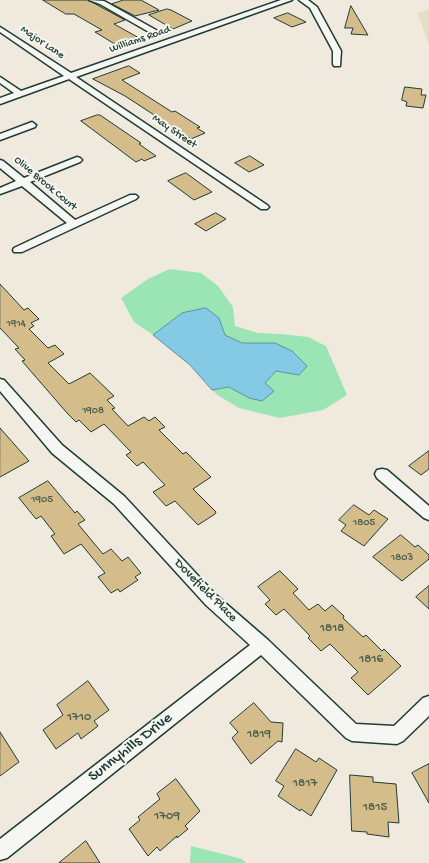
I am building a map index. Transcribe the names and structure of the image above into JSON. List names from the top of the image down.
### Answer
{
  "streets": {
    "street": [
      "Williams Road",
      "Major Lane",
      "May Street",
      "Olive Brook Court",
      "Dovefield Place",
      "Sunnyhills Drive"
    ]
  },
  "crossings": [
    ["Williams Road", "Major Lane"],
    ["Williams Road", "May Street"],
    ["Major Lane", "May Street"],
    ["Dovefield Place", "Sunnyhills Drive"]
  ],
  "house_numbers": [
    "1914",
    "1908",
    "1905",
    "1805",
    "1803",
    "1818",
    "1816",
    "1710",
    "1819",
    "1817",
    "1815",
    "1709"
  ]
}
